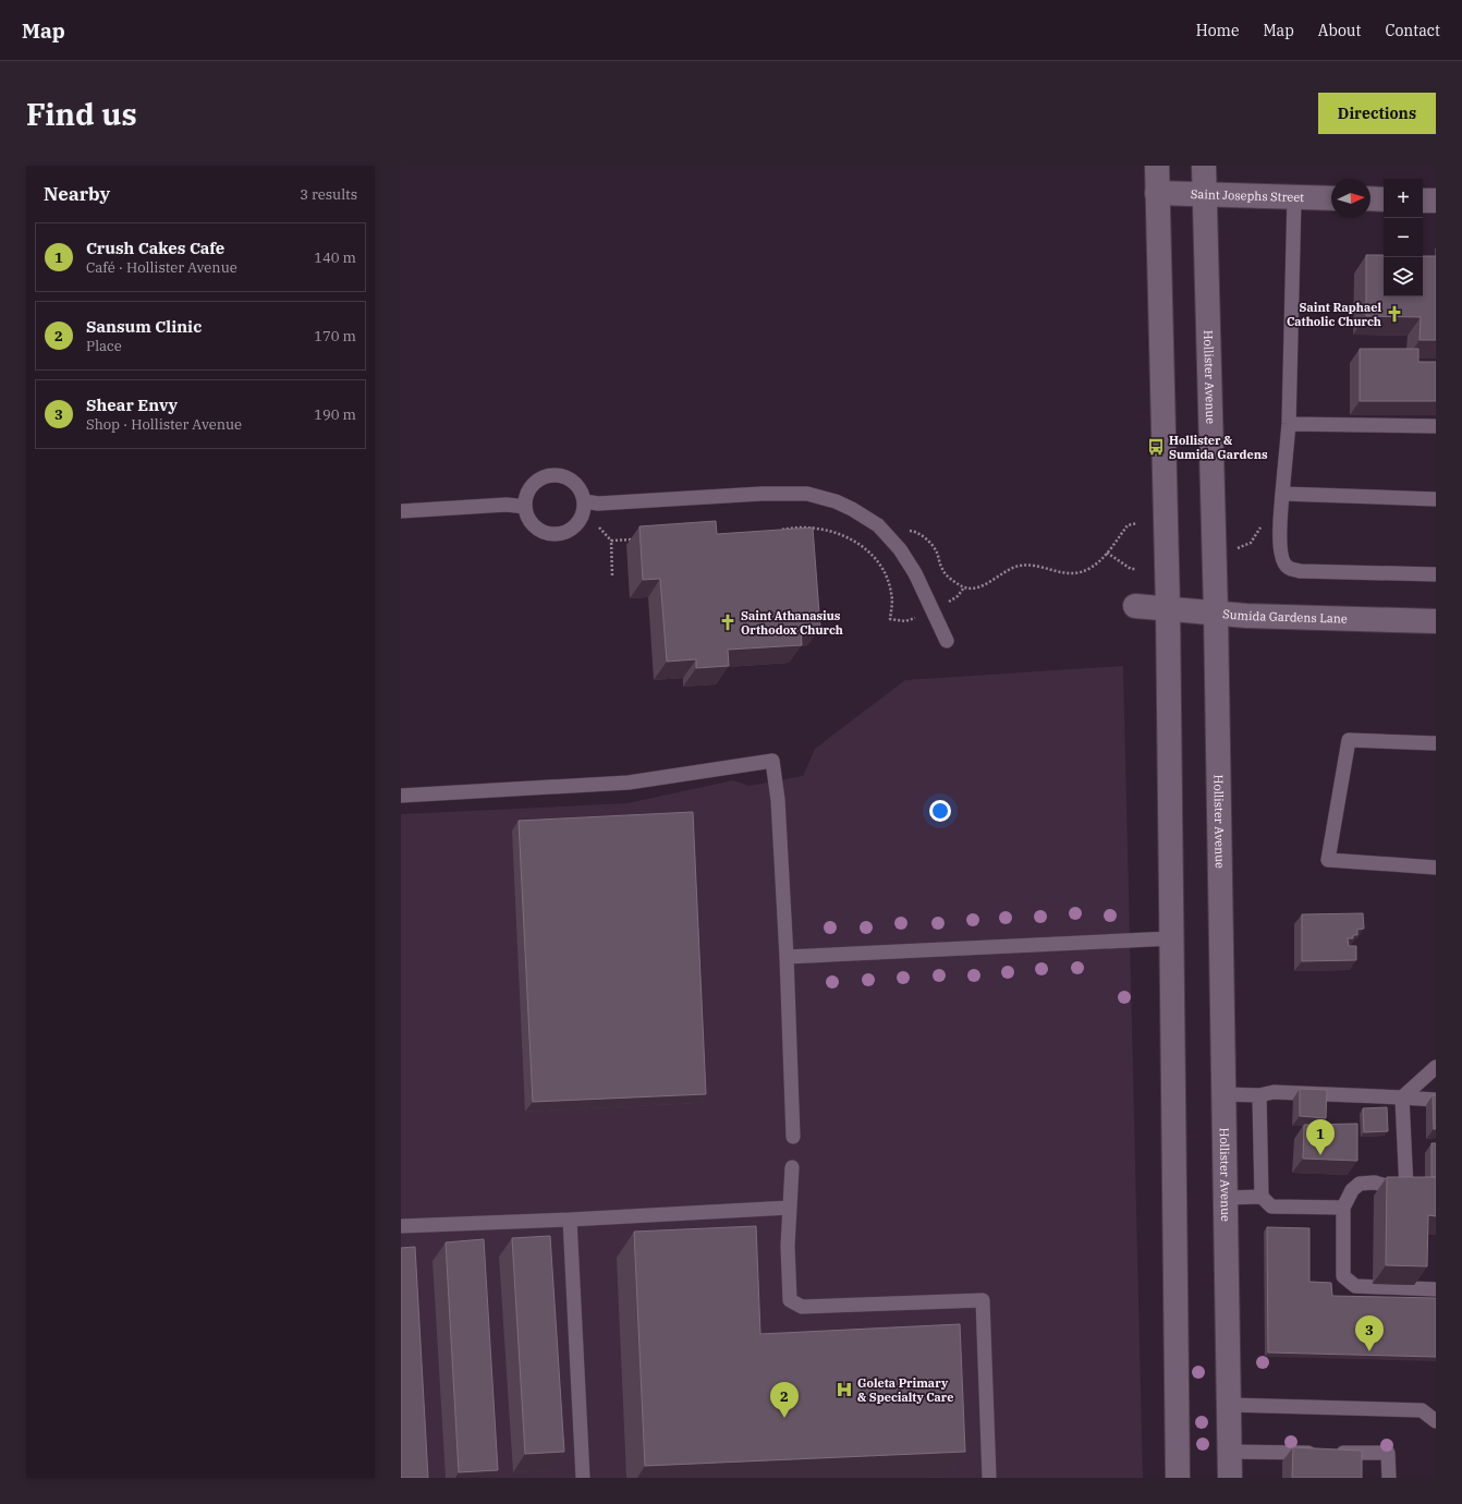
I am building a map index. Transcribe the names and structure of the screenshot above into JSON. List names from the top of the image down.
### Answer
{
  "streets": {
    "main road": ["Saint Josephs Street", "Hollister Avenue", "Sumida Gardens Lane"]
  },
  "crossings": [
    ["Saint Josephs Street", "Hollister Avenue"],
    ["Hollister Avenue", "Sumida Gardens Lane"]
  ],
  "places": {
    "church": ["Saint Raphael Catholic Church", "Saint Athanasius Orthodox Church"],
    "bus stop": ["Hollister & Sumida Gardens"],
    "hospital": ["Goleta Primary & Specialty Care"]
  },
  "north": "right",
  "page": {
    "header": "Map",
    "nav": [
      "Home",
      "Map",
      "About",
      "Contact"
    ],
    "buttons": "Directions",
    "title": "Find us",
    "heading": ["Nearby", "3 results"],
    "map_buttons": ["+", "−"],
    "list": [
      {
        "mark": "1",
        "name": "Crush Cakes Cafe",
        "note": "Café · Hollister Avenue",
        "value": "140 m"
      },
      {
        "mark": "2",
        "name": "Sansum Clinic",
        "note": "Place",
        "value": "170 m"
      },
      {
        "mark": "3",
        "name": "Shear Envy",
        "note": "Shop · Hollister Avenue",
        "value": "190 m"
      }
    ],
    "pins": ["1", "3", "2"]
  }
}
